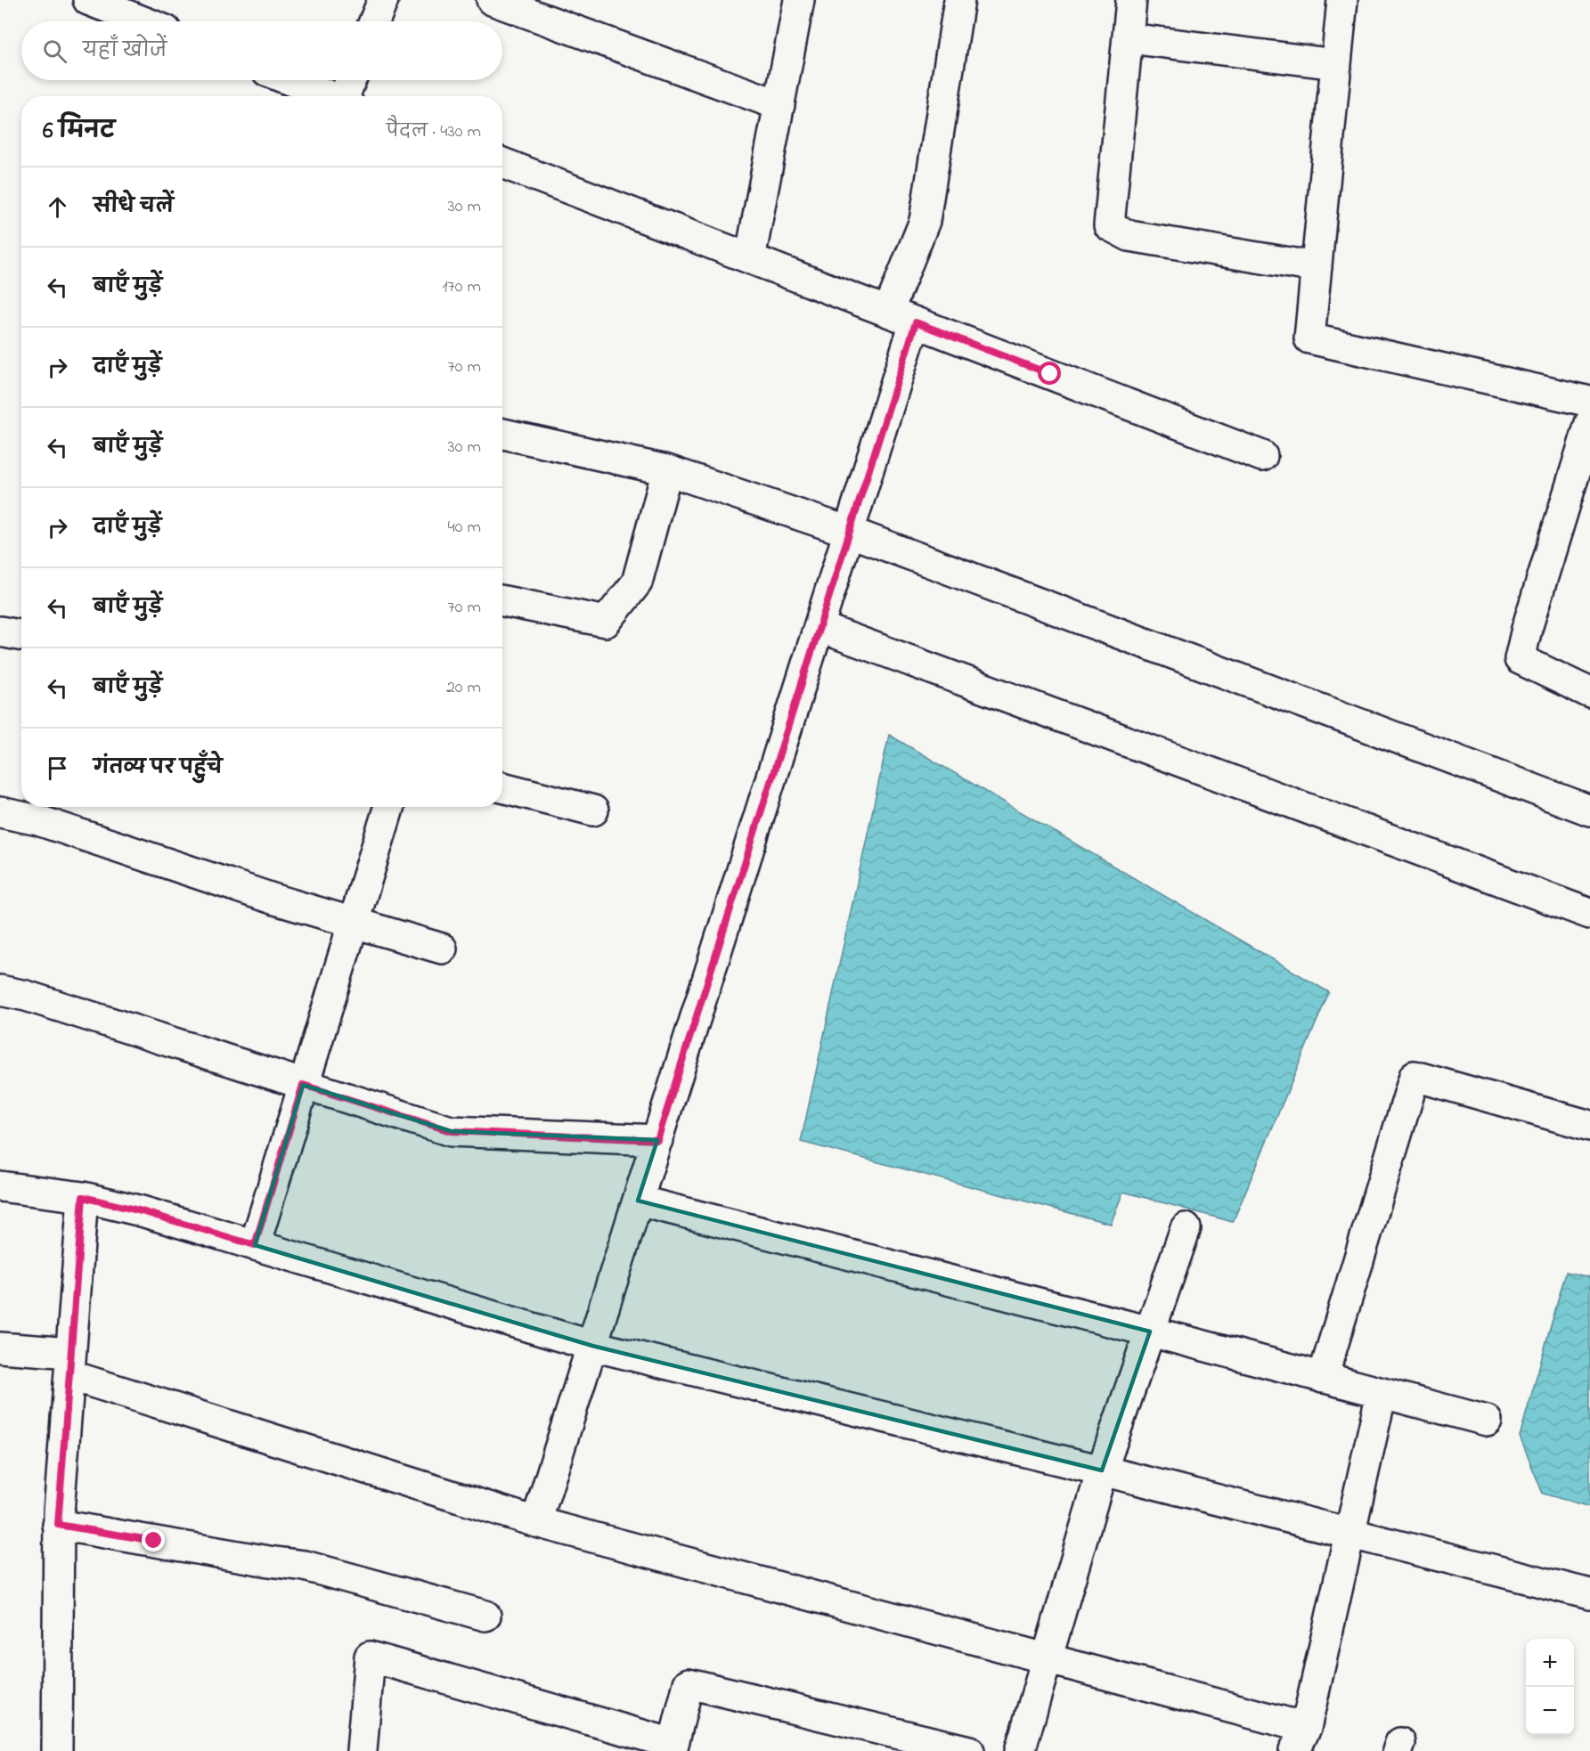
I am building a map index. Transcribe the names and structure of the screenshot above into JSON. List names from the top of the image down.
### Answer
{
  "page": {
    "search": "यहाँ खोजें",
    "heading": ["6 मिनट", "पैदल · 430 m"],
    "list": [
      ["सीधे चलें", "30 m"],
      ["बाएँ मुड़ें", "170 m"],
      ["दाएँ मुड़ें", "70 m"],
      ["बाएँ मुड़ें", "30 m"],
      ["दाएँ मुड़ें", "40 m"],
      ["बाएँ मुड़ें", "70 m"],
      ["बाएँ मुड़ें", "20 m"],
      "गंतव्य पर पहुँचे"
    ],
    "map_buttons": ["+", "−"]
  }
}
